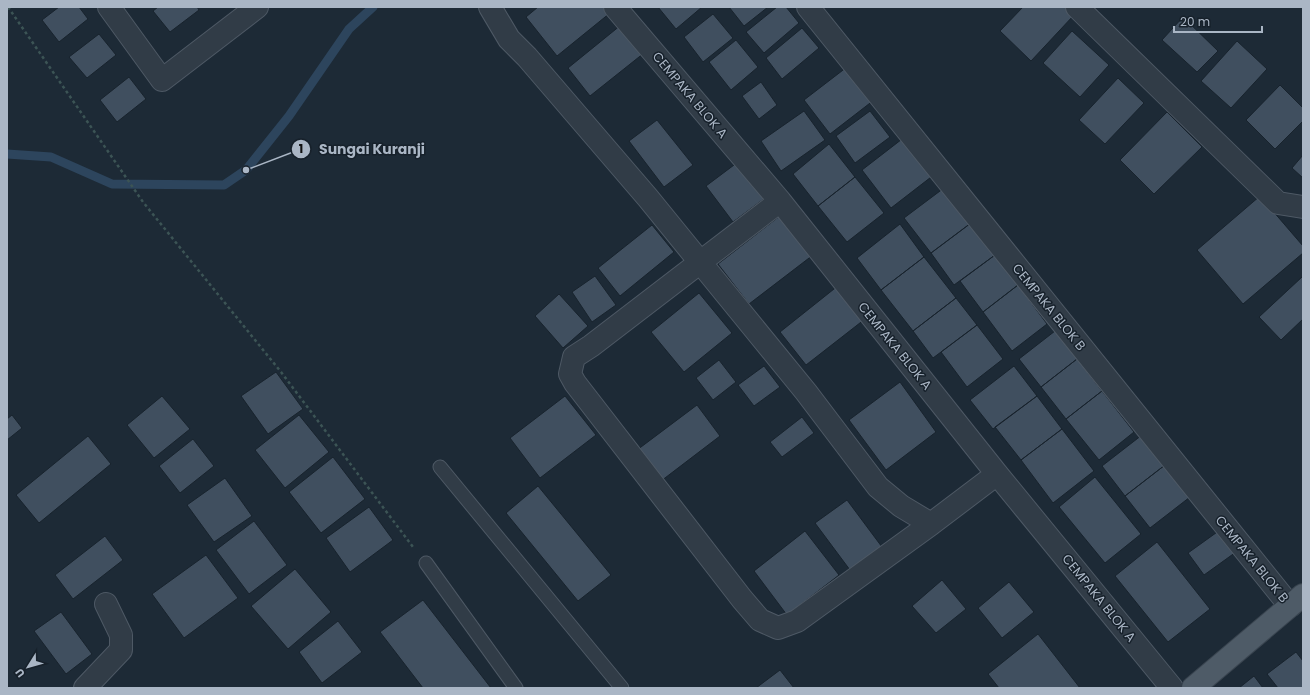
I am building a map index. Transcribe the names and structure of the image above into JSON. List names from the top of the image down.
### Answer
{
  "streets": {
    "street": ["CEMPAKA BLOK A", "CEMPAKA BLOK B"]
  },
  "places": ["Sungai Kuranji"],
  "scale_bar": "20 m",
  "north": "bottom left"
}
